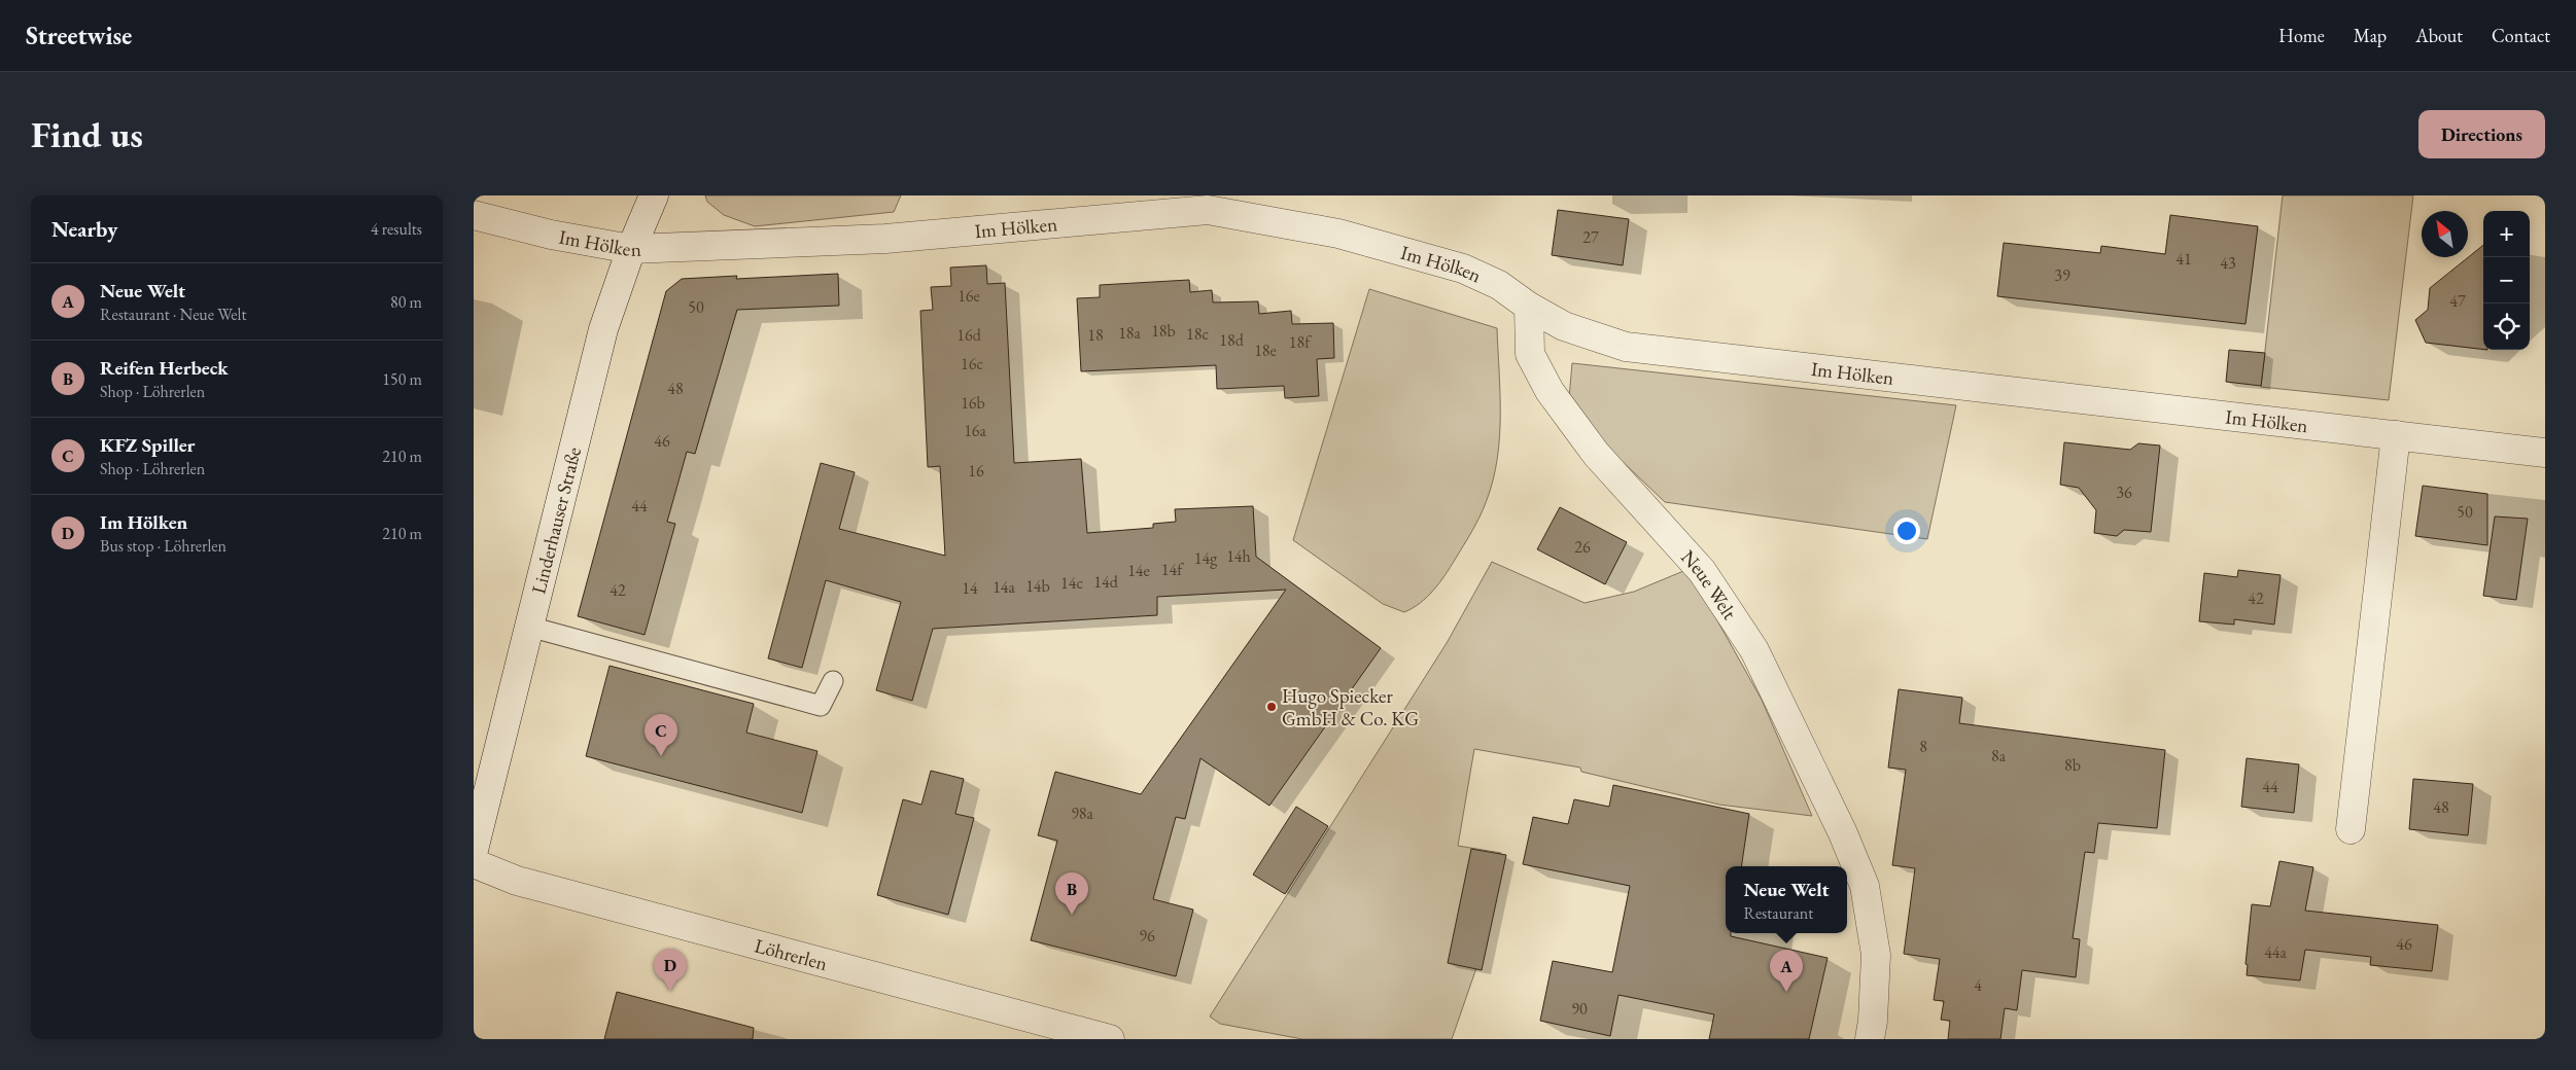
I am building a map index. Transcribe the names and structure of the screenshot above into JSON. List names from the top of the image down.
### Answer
{
  "streets": {
    "street": [
      "Im Hölken",
      "Linderhauser Straße",
      "Neue Welt",
      "Löhrerlen"
    ]
  },
  "crossings": [
    ["Im Hölken", "Linderhauser Straße"],
    ["Im Hölken", "Neue Welt"]
  ],
  "places": ["Hugo Spiecker GmbH & Co. KG"],
  "house_numbers": [
    "27",
    "41",
    "43",
    "39",
    "16e",
    "47",
    "50",
    "18b",
    "18a",
    "18c",
    "16d",
    "18",
    "18d",
    "18f",
    "18e",
    "16c",
    "48",
    "16b",
    "16a",
    "46",
    "16",
    "36",
    "44",
    "50",
    "26",
    "14h",
    "14g",
    "14f",
    "14e",
    "14d",
    "14c",
    "14b",
    "14a",
    "14",
    "42",
    "42",
    "8",
    "8a",
    "8b",
    "44",
    "48",
    "98a",
    "96",
    "46",
    "44a",
    "4",
    "90"
  ],
  "north": "top left",
  "page": {
    "header": "Streetwise",
    "nav": [
      "Home",
      "Map",
      "About",
      "Contact"
    ],
    "buttons": "Directions",
    "title": "Find us",
    "heading": ["Nearby", "4 results"],
    "map_buttons": ["+", "−"],
    "list": [
      {
        "mark": "A",
        "name": "Neue Welt",
        "note": "Restaurant · Neue Welt",
        "value": "80 m"
      },
      {
        "mark": "B",
        "name": "Reifen Herbeck",
        "note": "Shop · Löhrerlen",
        "value": "150 m"
      },
      {
        "mark": "C",
        "name": "KFZ Spiller",
        "note": "Shop · Löhrerlen",
        "value": "210 m"
      },
      {
        "mark": "D",
        "name": "Im Hölken",
        "note": "Bus stop · Löhrerlen",
        "value": "210 m"
      }
    ],
    "pins": [
      "C",
      "B",
      "D",
      "A"
    ],
    "popup": ["Neue Welt", "Restaurant"]
  }
}
